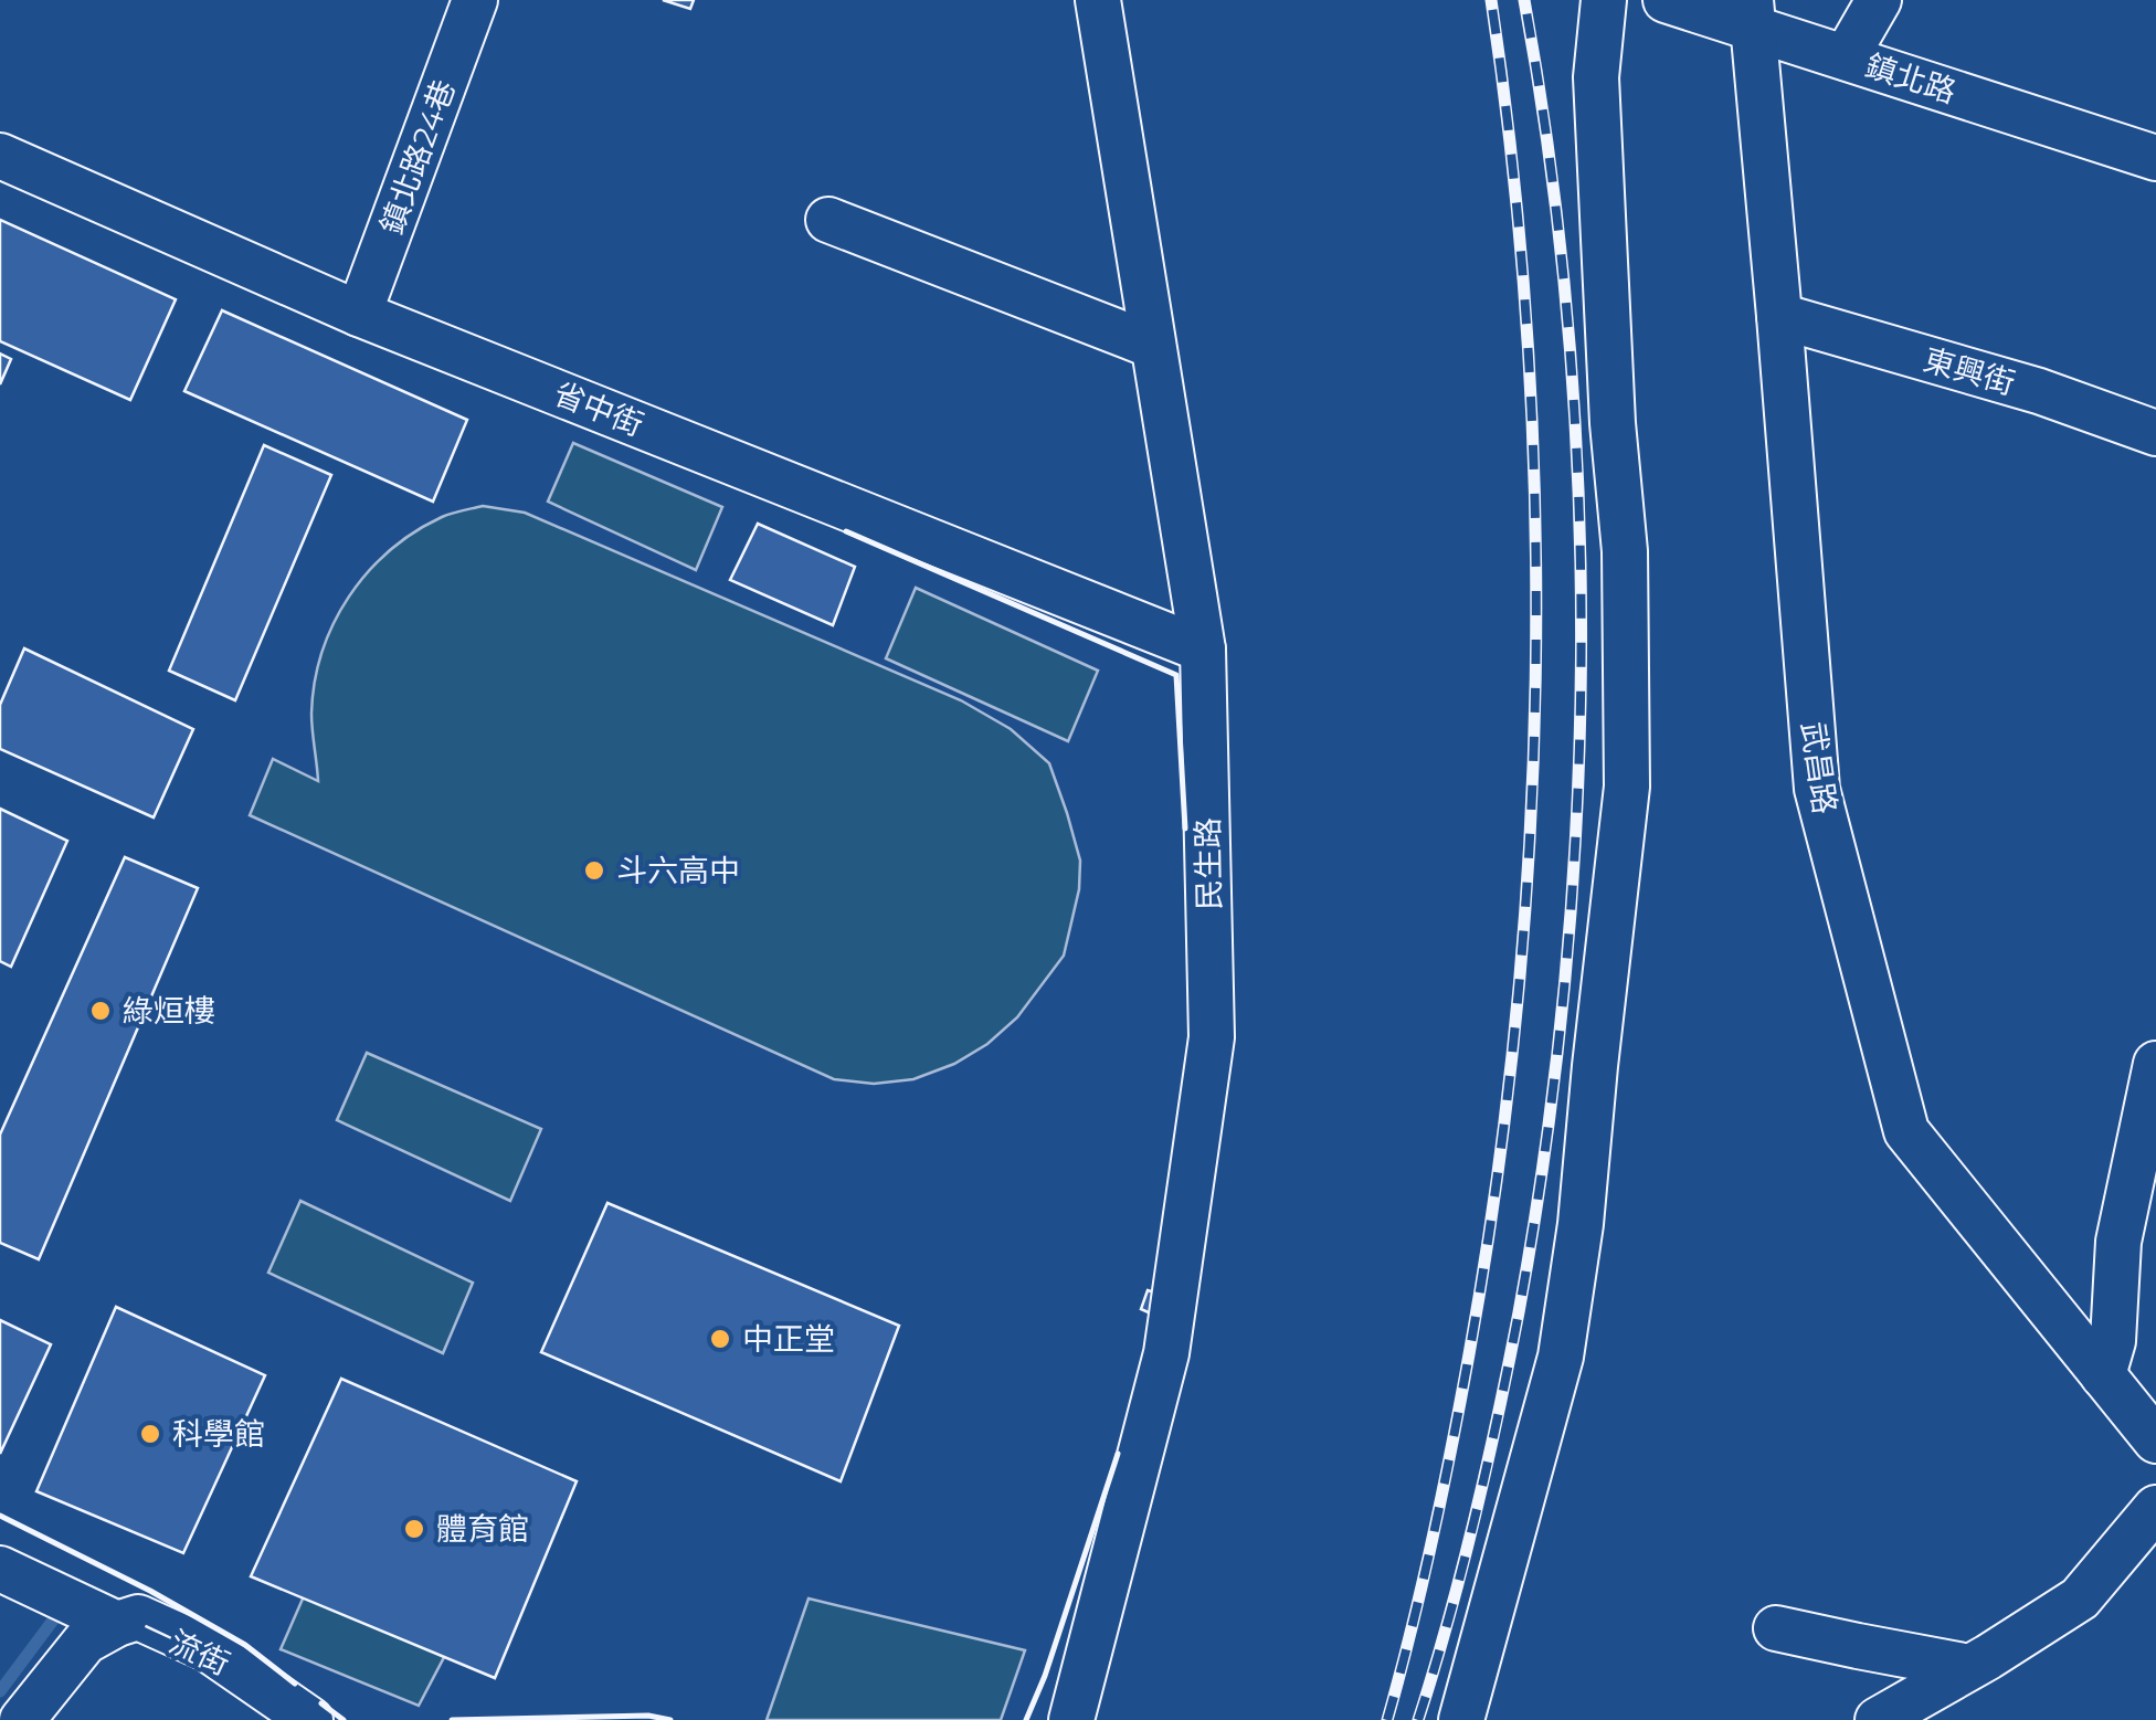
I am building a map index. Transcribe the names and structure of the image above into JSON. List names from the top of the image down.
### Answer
{
  "streets": {
    "street": [
      "鎮北路",
      "鎮北路24巷",
      "東興街",
      "省中街",
      "武昌路",
      "民生路",
      "一流街"
    ]
  },
  "crossings": [
    ["鎮北路", "武昌路"],
    ["鎮北路24巷", "省中街"],
    ["東興街", "武昌路"],
    ["省中街", "民生路"]
  ],
  "places": [
    "斗六高中",
    "綠烜樓",
    "中正堂",
    "科學館",
    "體育館"
  ]
}
